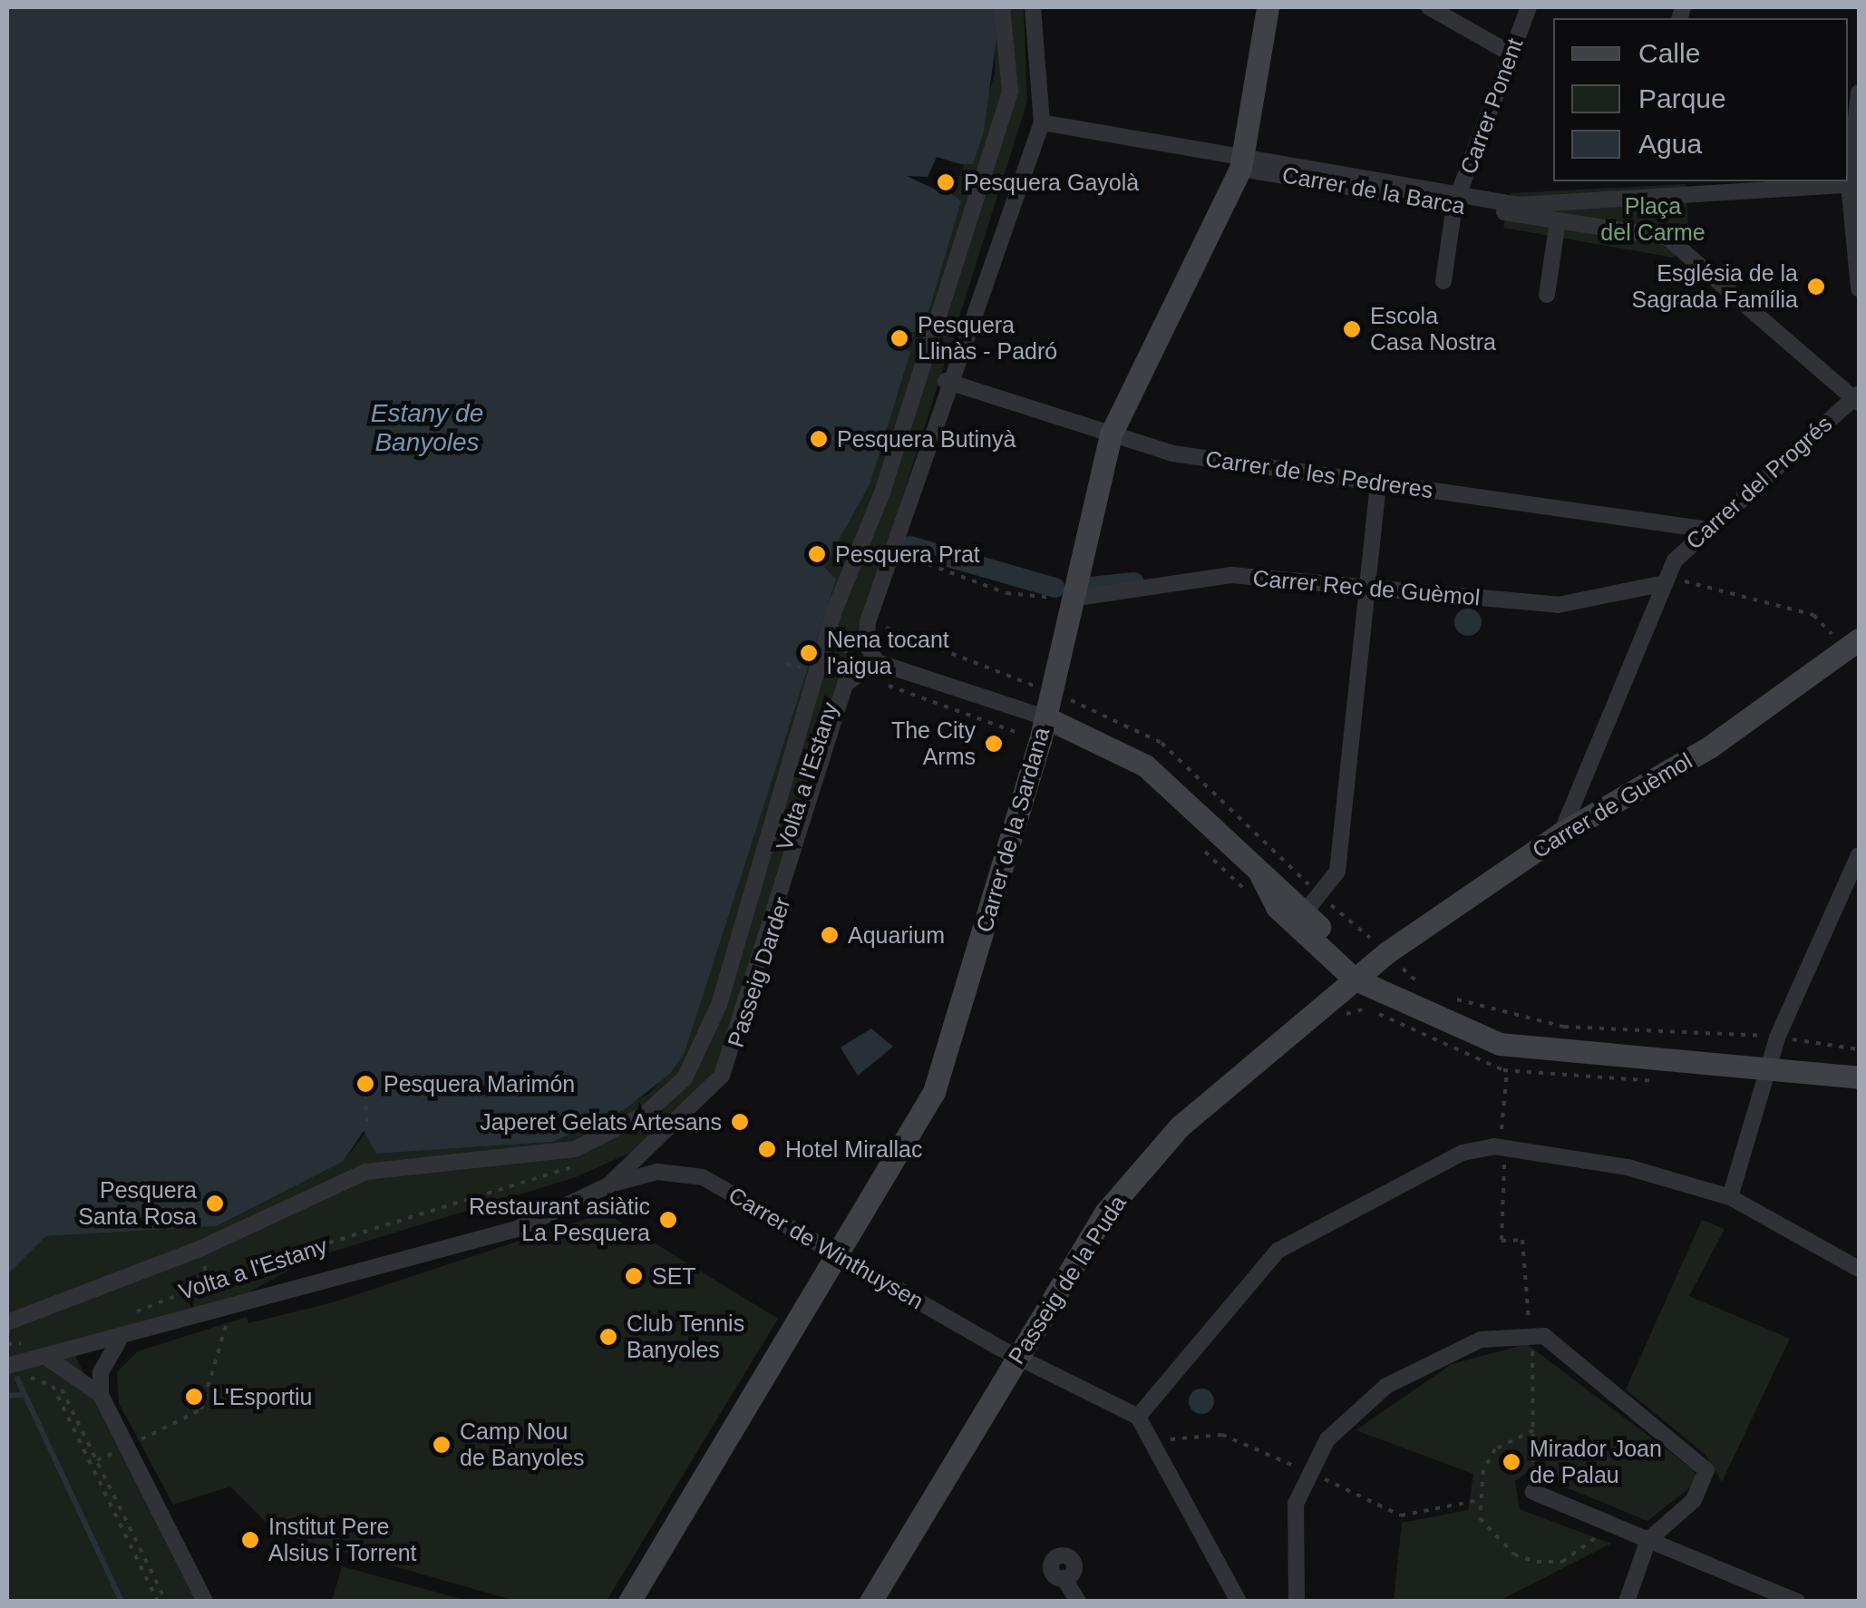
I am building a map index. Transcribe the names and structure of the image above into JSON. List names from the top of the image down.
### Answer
{
  "streets": {
    "main road": ["Carrer de Guèmol", "Carrer de la Sardana", "Passeig de la Puda"],
    "street": [
      "Carrer Ponent",
      "Carrer de la Barca",
      "Carrer de les Pedreres",
      "Carrer del Progrés",
      "Carrer Rec de Guèmol",
      "Volta a l'Estany",
      "Passeig Darder",
      "Carrer de Winthuysen"
    ]
  },
  "crossings": [
    ["Carrer Ponent", "Carrer de la Barca"],
    ["Carrer de les Pedreres", "Carrer del Progrés"],
    ["Carrer de les Pedreres", "Carrer de la Sardana"],
    ["Carrer del Progrés", "Carrer Rec de Guèmol"],
    ["Carrer del Progrés", "Carrer de Guèmol"],
    ["Carrer Rec de Guèmol", "Carrer de la Sardana"],
    ["Volta a l'Estany", "Passeig Darder"],
    ["Carrer de Guèmol", "Passeig de la Puda"],
    ["Carrer de la Sardana", "Carrer de Winthuysen"],
    ["Passeig Darder", "Carrer de Winthuysen"],
    ["Carrer de Winthuysen", "Passeig de la Puda"]
  ],
  "water": ["Estany de Banyoles"],
  "parks": ["Plaça del Carme"],
  "places": [
    "Pesquera Gayolà",
    "Església de la Sagrada Família",
    "Escola Casa Nostra",
    "Pesquera Llinàs - Padró",
    "Pesquera Butinyà",
    "Pesquera Prat",
    "Nena tocant l'aigua",
    "The City Arms",
    "Aquarium",
    "Pesquera Marimón",
    "Japeret Gelats Artesans",
    "Hotel Mirallac",
    "Pesquera Santa Rosa",
    "Restaurant asiàtic La Pesquera",
    "SET",
    "Club Tennis Banyoles",
    "L'Esportiu",
    "Camp Nou de Banyoles",
    "Mirador Joan de Palau",
    "Institut Pere Alsius i Torrent"
  ],
  "legend": ["Calle", "Parque", "Agua"]
}
